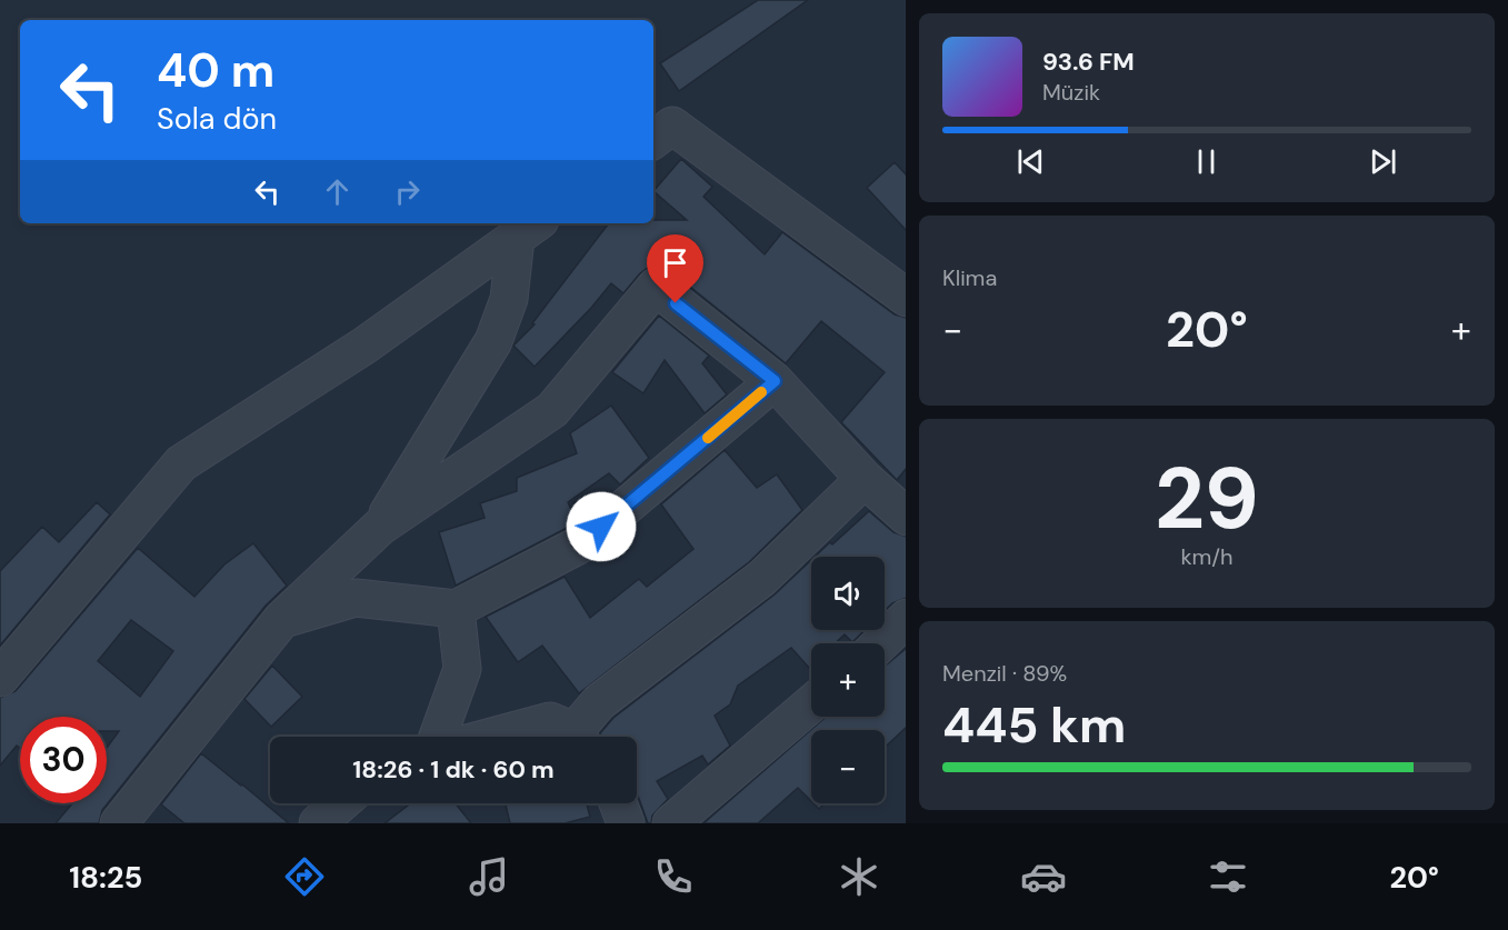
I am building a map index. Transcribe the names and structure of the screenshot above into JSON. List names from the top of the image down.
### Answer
{
  "page": {
    "turn": ["40 m", "Sola dön"],
    "song": ["93.6 FM", "Müzik"],
    "tile": [
      "Klima",
      ["29", "km/h"],
      ["Menzil · 89%", "445 km"]
    ],
    "heat": ["−", "20°", "+"],
    "map_buttons": ["+", "−"],
    "limit": "30",
    "trip": "18:26 · 1 dk · 60 m",
    "tabs": ["18:25", "20°"]
  }
}
